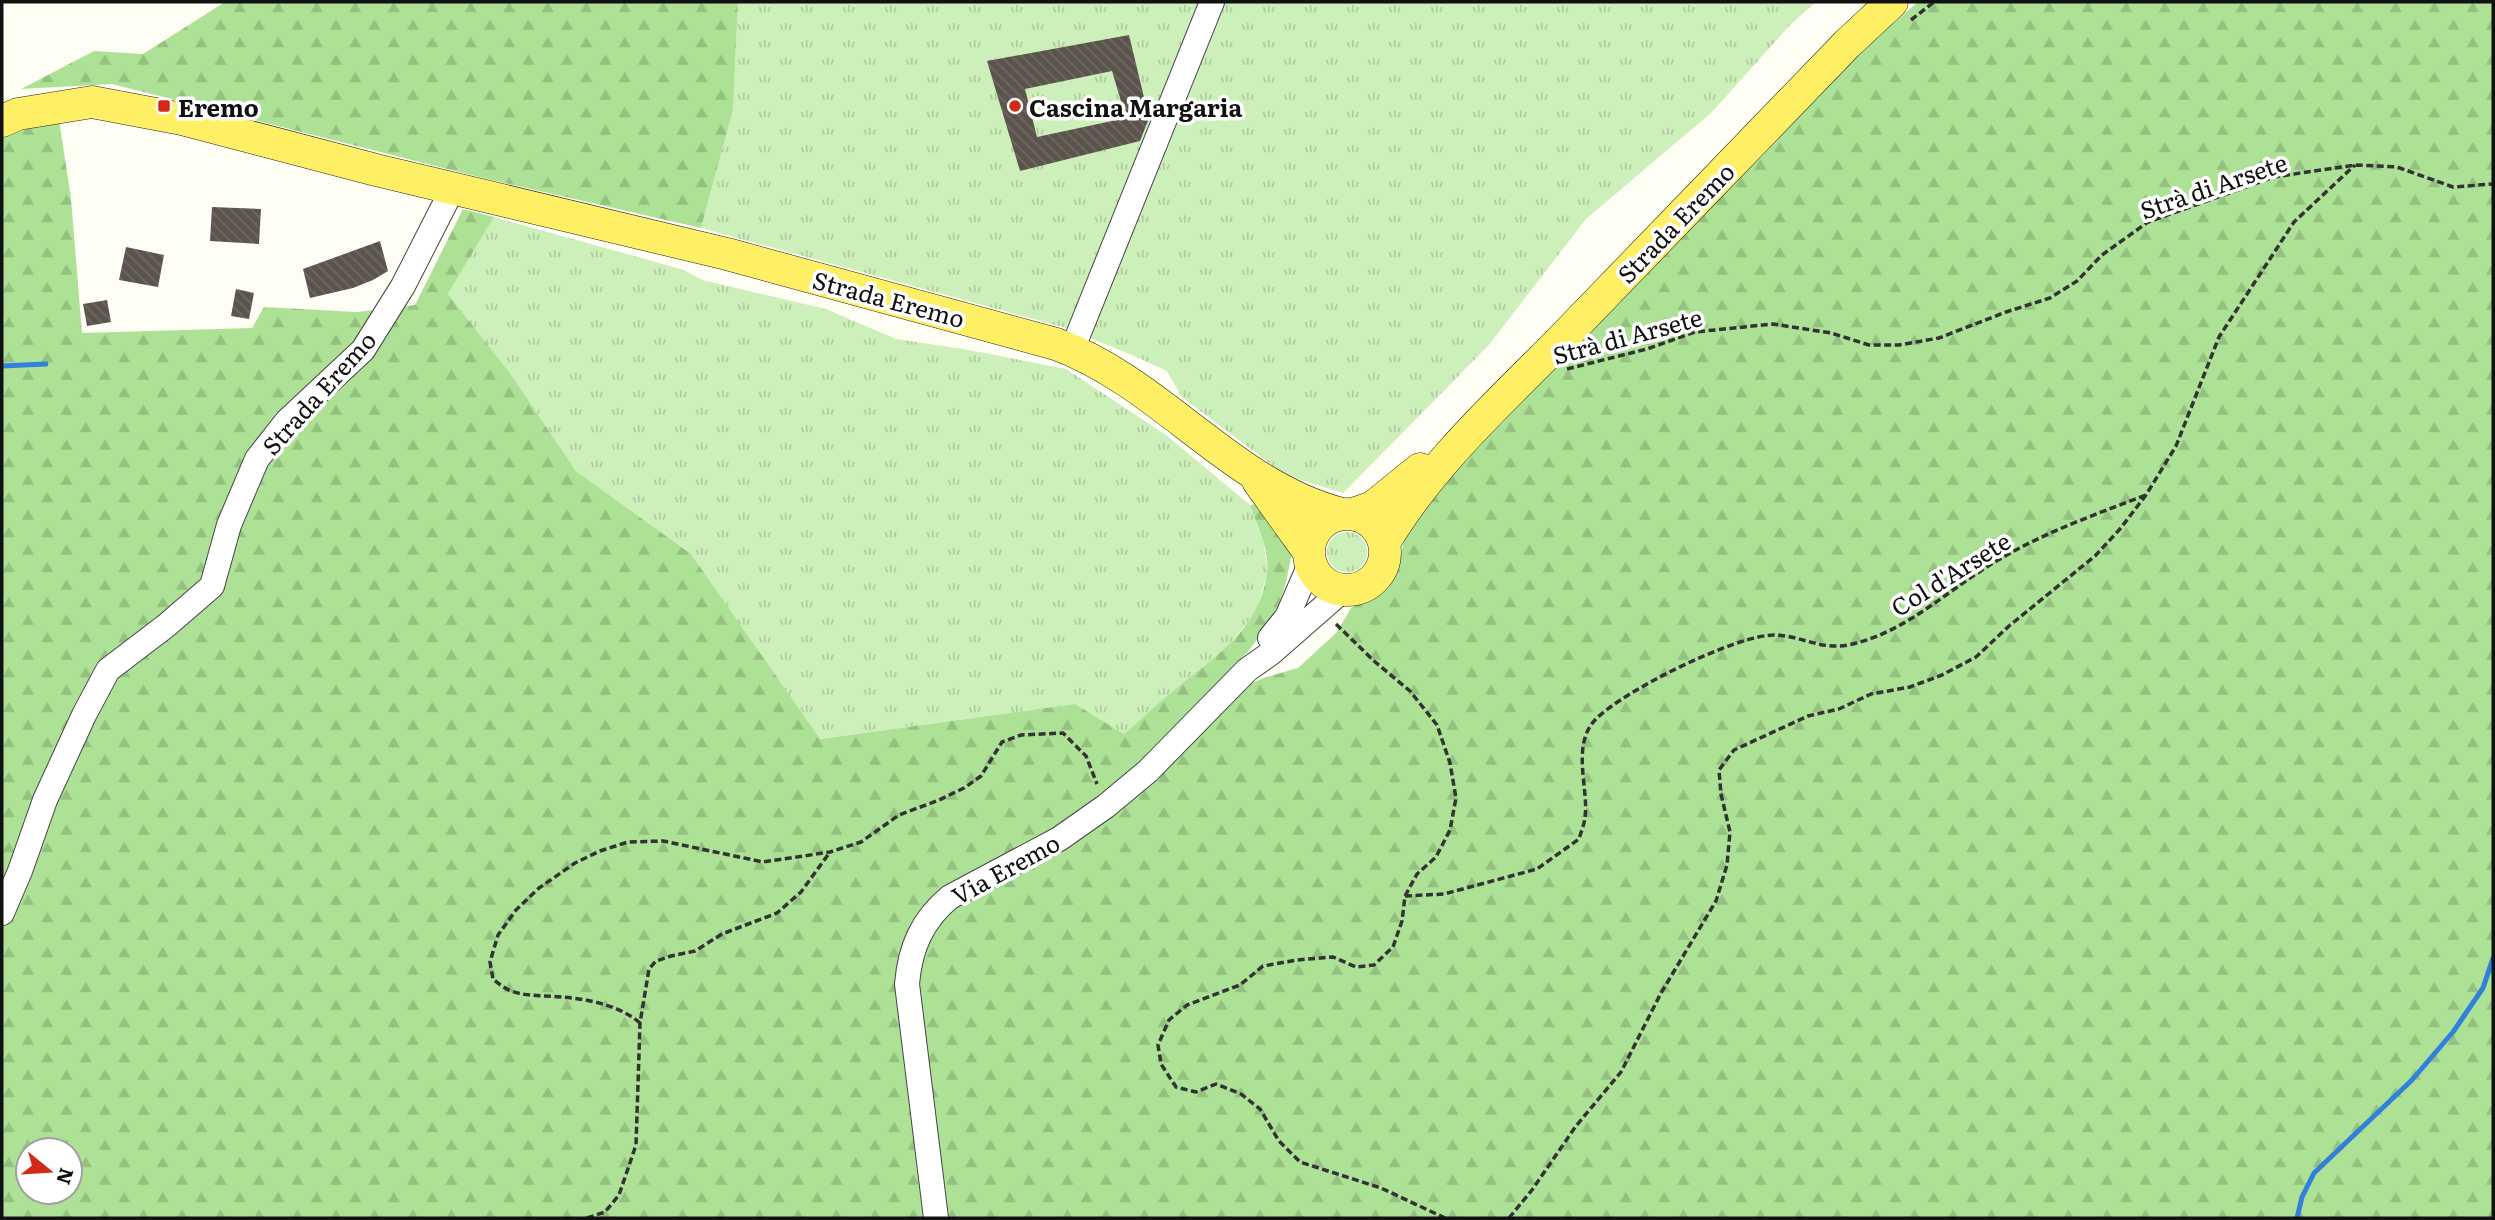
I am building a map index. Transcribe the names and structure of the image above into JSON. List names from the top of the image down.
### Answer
{
  "streets": {
    "main road": ["Strada Eremo"],
    "street": ["Via Eremo"],
    "path": ["Strà di Arsete", "Col d'Arsete"]
  },
  "crossings": [
    ["Strada Eremo", "Via Eremo"]
  ],
  "places": {
    "transit": ["Eremo"],
    "other": ["Cascina Margaria"]
  },
  "north": "right"
}
